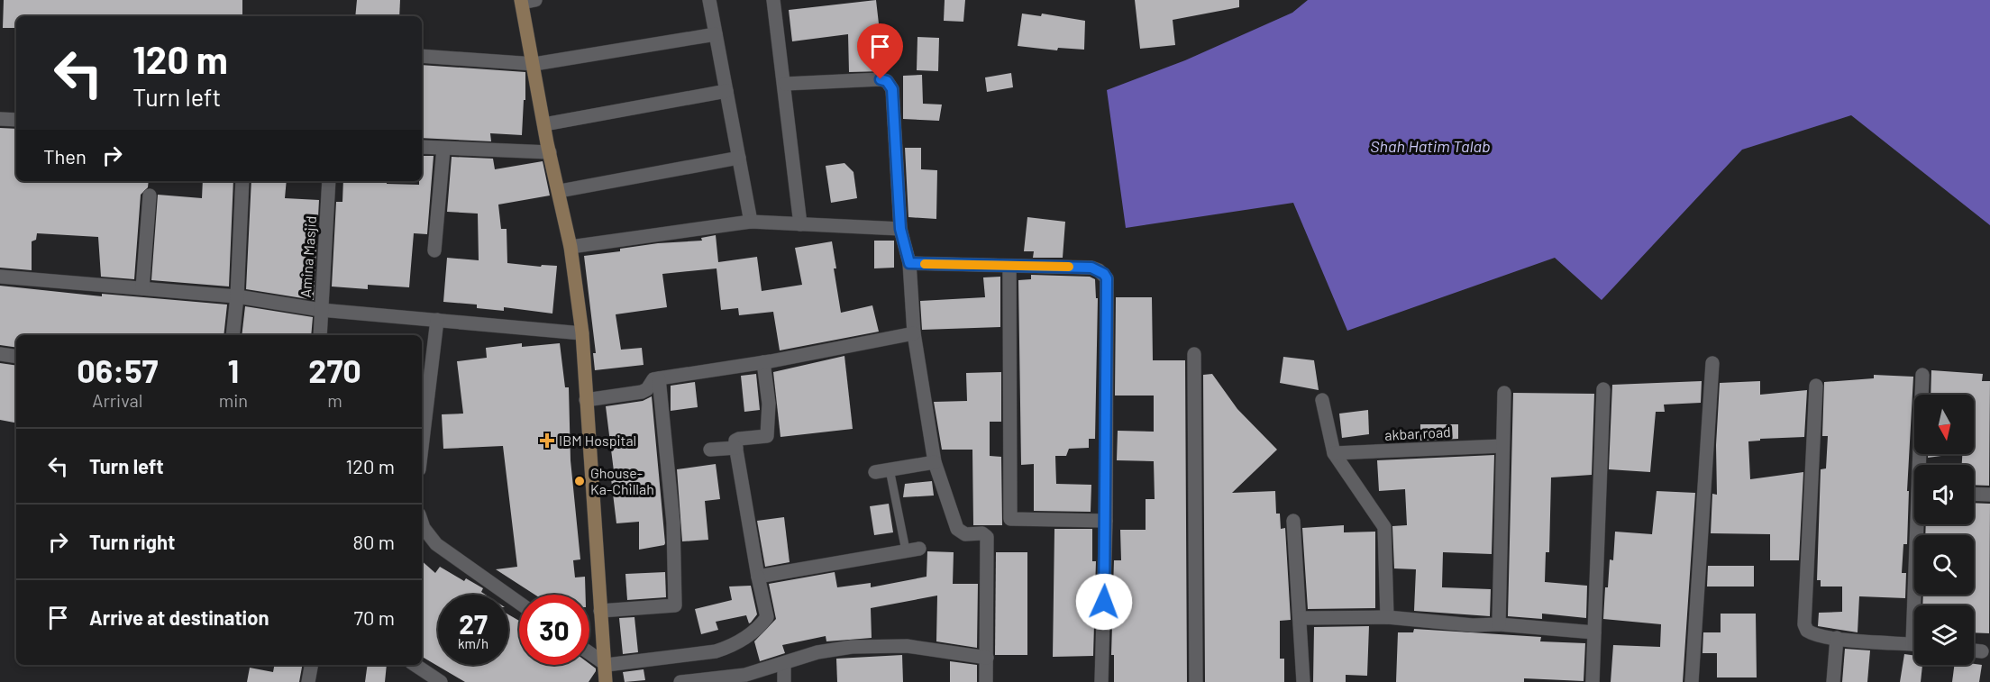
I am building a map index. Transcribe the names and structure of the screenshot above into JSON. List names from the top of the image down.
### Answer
{
  "streets": {
    "street": ["Amina Masjid", "akbar road"]
  },
  "water": ["Shah Hatim Talab"],
  "places": {
    "health": ["IBM Hospital"],
    "other": ["Ghouse- Ka-Chillah"]
  },
  "north": "bottom",
  "page": {
    "turn": ["120 m", "Turn left"],
    "then": "Then",
    "eta": [
      "06:57",
      "Arrival",
      "1",
      "min",
      "270",
      "m"
    ],
    "list": [
      {
        "name": "Turn left",
        "value": "120 m"
      },
      {
        "name": "Turn right",
        "value": "80 m"
      },
      {
        "name": "Arrive at destination",
        "value": "70 m"
      }
    ],
    "speed": "27 km/h",
    "limit": "30"
  }
}
